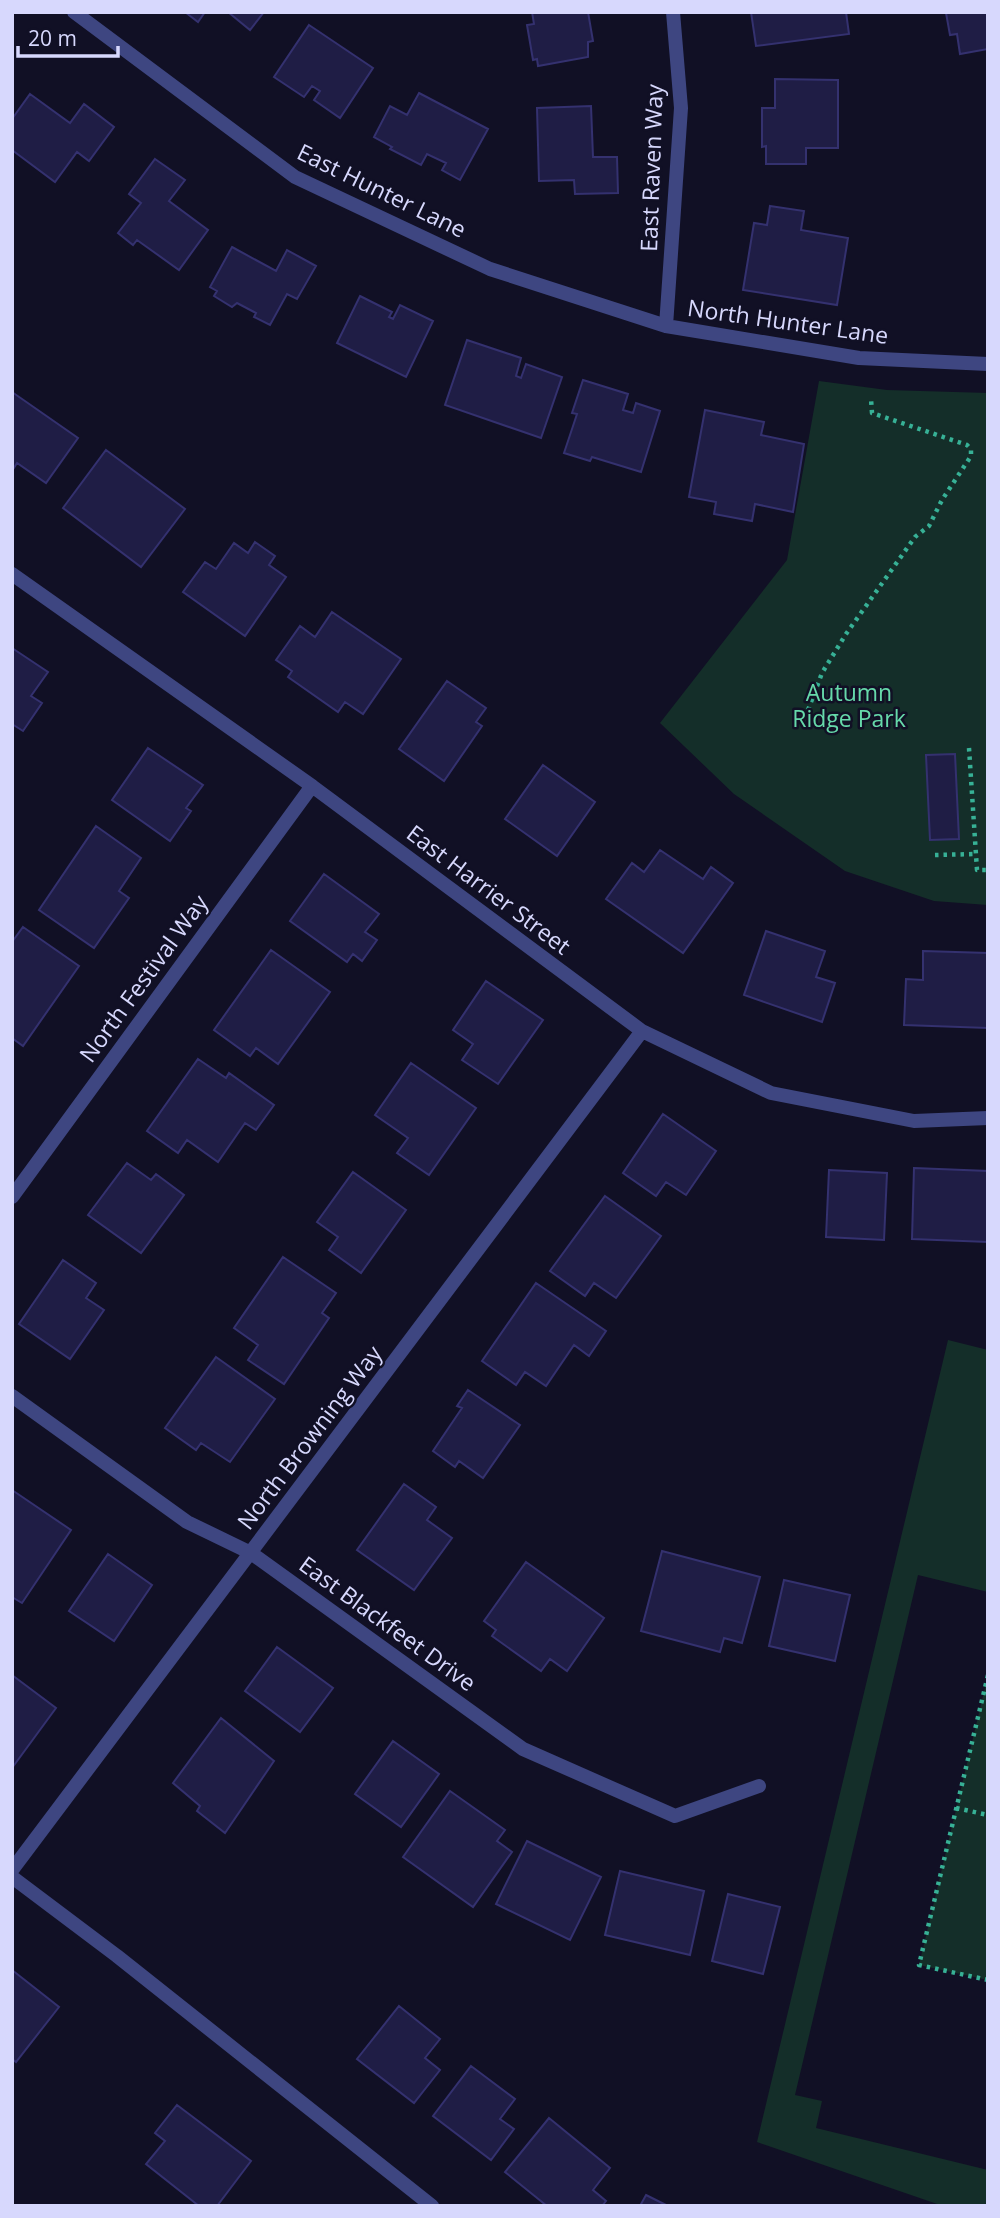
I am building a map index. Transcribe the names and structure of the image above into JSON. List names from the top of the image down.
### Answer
{
  "streets": {
    "street": [
      "East Raven Way",
      "East Hunter Lane",
      "North Hunter Lane",
      "East Harrier Street",
      "North Festival Way",
      "North Browning Way",
      "East Blackfeet Drive"
    ]
  },
  "crossings": [
    ["East Raven Way", "East Hunter Lane"],
    ["East Raven Way", "North Hunter Lane"],
    ["East Hunter Lane", "North Hunter Lane"],
    ["East Harrier Street", "North Festival Way"],
    ["East Harrier Street", "North Browning Way"],
    ["North Browning Way", "East Blackfeet Drive"]
  ],
  "parks": ["Autumn Ridge Park"],
  "scale_bar": "20 m"
}
